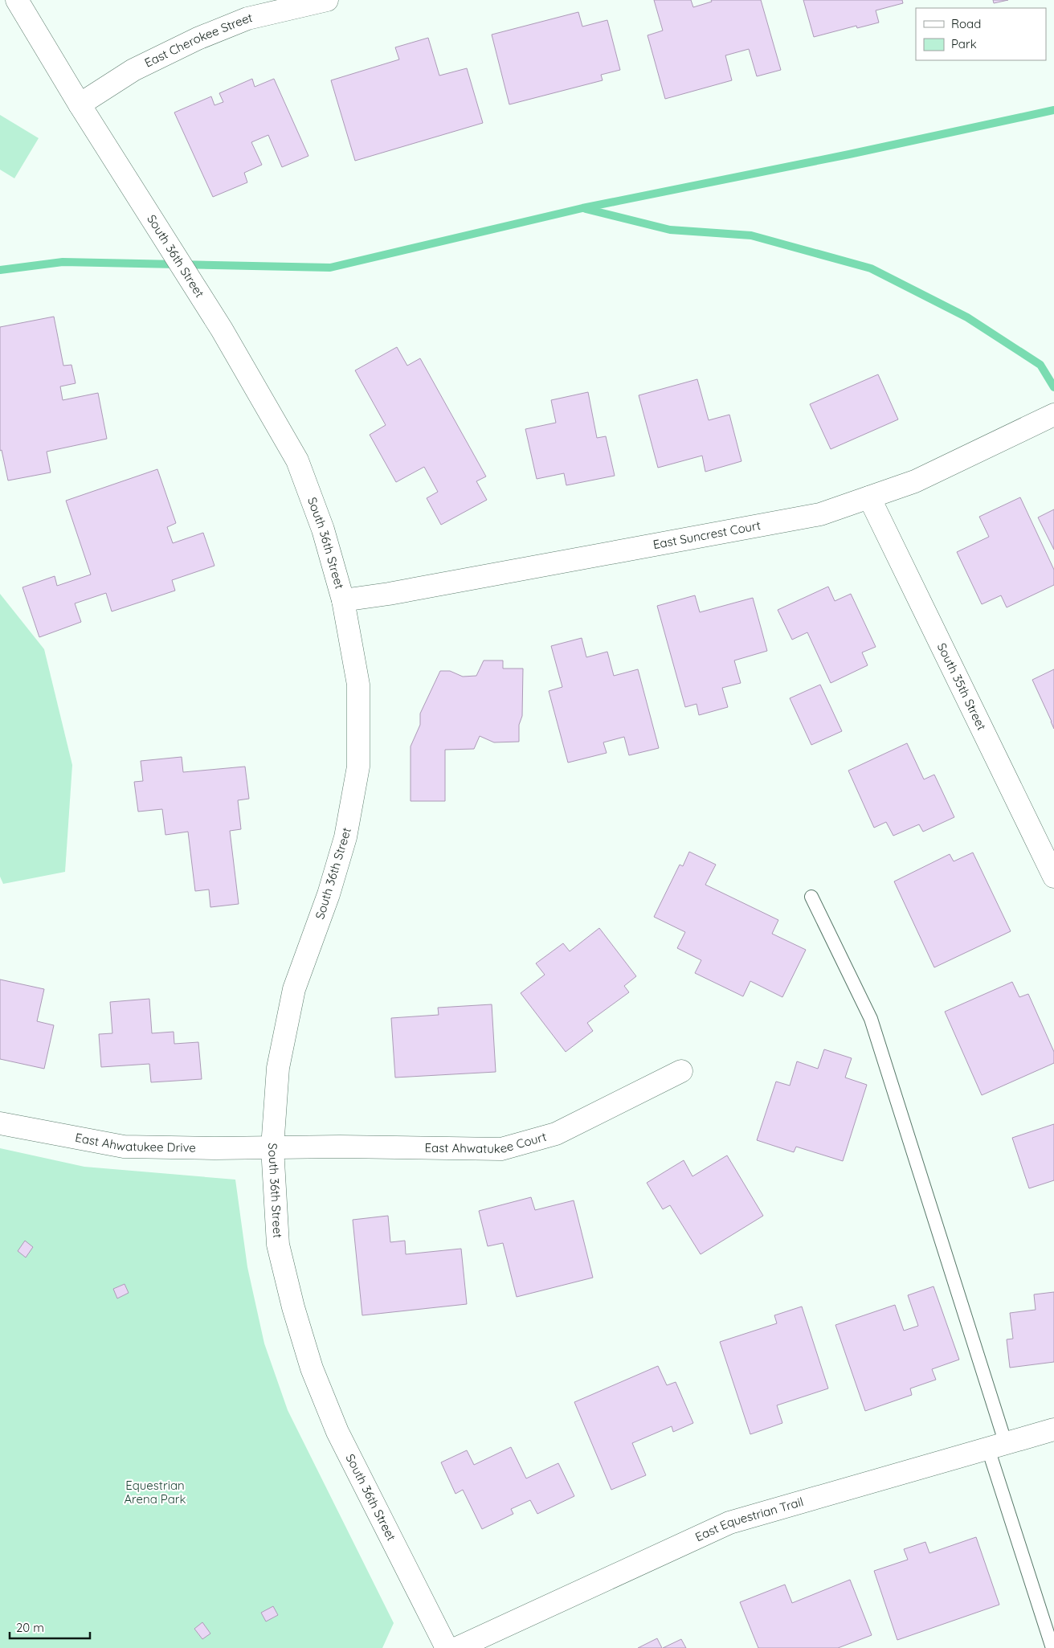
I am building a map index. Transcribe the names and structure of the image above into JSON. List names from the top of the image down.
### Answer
{
  "streets": {
    "street": [
      "East Cherokee Street",
      "South 36th Street",
      "East Suncrest Court",
      "South 35th Street",
      "East Ahwatukee Court",
      "East Ahwatukee Drive",
      "East Equestrian Trail"
    ]
  },
  "crossings": [
    ["East Cherokee Street", "South 36th Street"],
    ["South 36th Street", "East Suncrest Court"],
    ["South 36th Street", "East Ahwatukee Court"],
    ["South 36th Street", "East Ahwatukee Drive"],
    ["East Suncrest Court", "South 35th Street"],
    ["East Ahwatukee Court", "East Ahwatukee Drive"]
  ],
  "parks": ["Equestrian Arena Park"],
  "legend": ["Road", "Park"],
  "scale_bar": "20 m"
}
